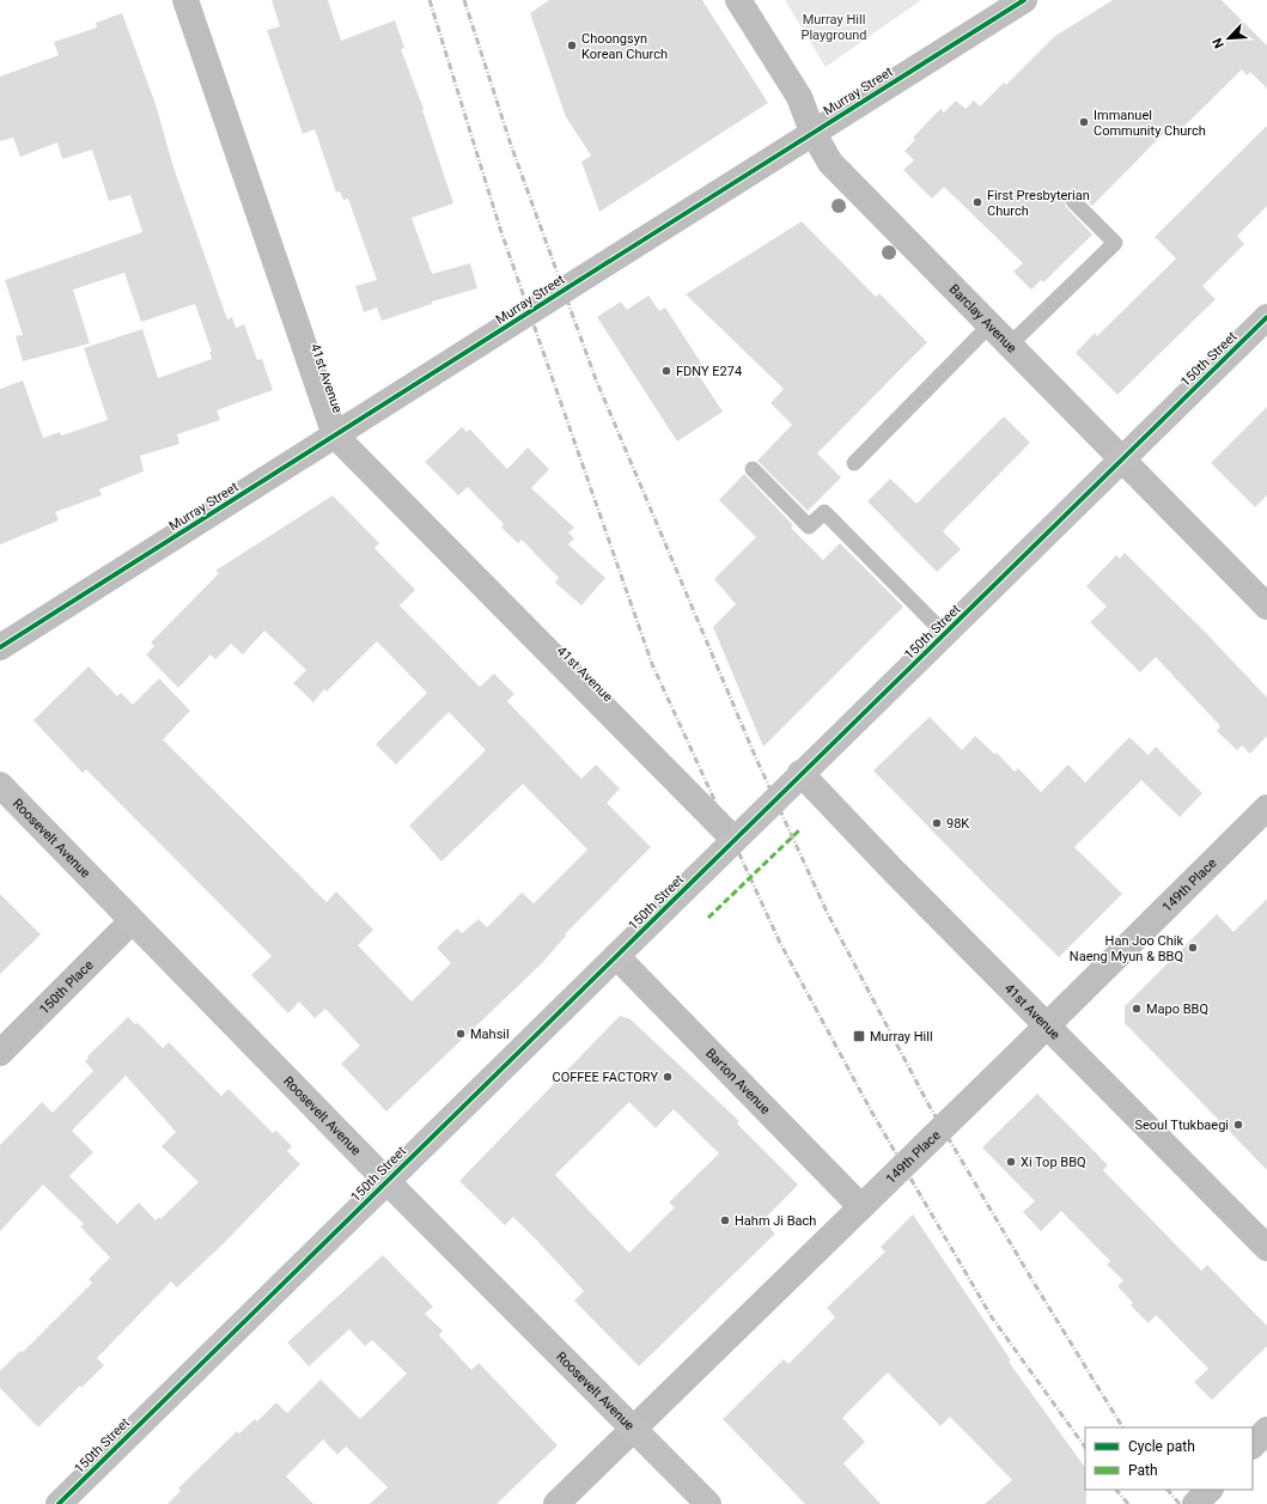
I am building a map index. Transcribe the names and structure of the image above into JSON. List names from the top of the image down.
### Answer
{
  "streets": {
    "street": [
      "Murray Street",
      "Barclay Avenue",
      "150th Street",
      "41st Avenue",
      "Roosevelt Avenue",
      "149th Place",
      "150th Place",
      "Barton Avenue"
    ]
  },
  "crossings": [
    ["Murray Street", "Barclay Avenue"],
    ["Murray Street", "41st Avenue"],
    ["Barclay Avenue", "150th Street"],
    ["150th Street", "41st Avenue"],
    ["150th Street", "Roosevelt Avenue"],
    ["150th Street", "Barton Avenue"],
    ["41st Avenue", "149th Place"],
    ["Roosevelt Avenue", "149th Place"],
    ["Roosevelt Avenue", "150th Place"],
    ["149th Place", "Barton Avenue"]
  ],
  "parks": ["Murray Hill Playground"],
  "places": {
    "other": [
      "Choongsyn Korean Church",
      "Immanuel Community Church",
      "First Presbyterian Church",
      "FDNY E274",
      "98K",
      "Han Joo Chik Naeng Myun & BBQ",
      "Mapo BBQ",
      "Mahsil",
      "COFFEE FACTORY",
      "Seoul Ttukbaegi",
      "Xi Top BBQ",
      "Hahm Ji Bach"
    ],
    "transit": ["Murray Hill"]
  },
  "legend": ["Cycle path", "Path"],
  "north": "bottom left"
}
